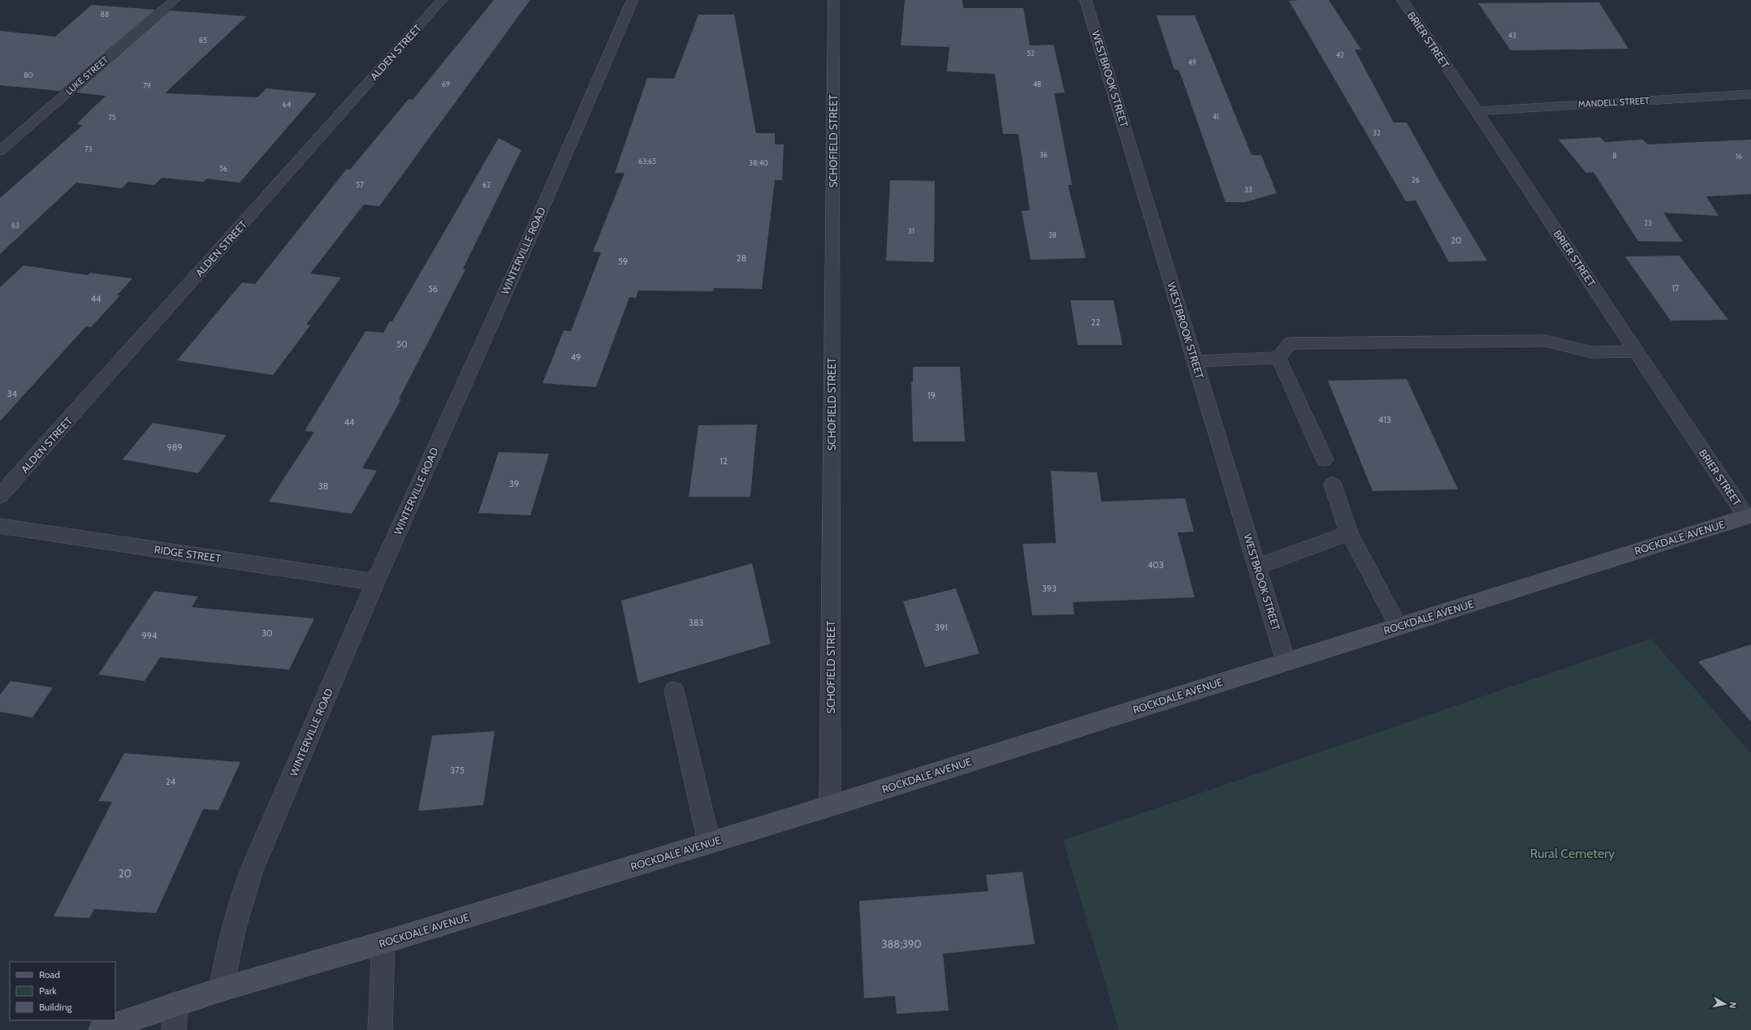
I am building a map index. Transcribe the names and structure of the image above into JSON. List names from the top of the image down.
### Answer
{
  "streets": {
    "main road": ["ROCKDALE AVENUE"],
    "street": [
      "BRIER STREET",
      "ALDEN STREET",
      "LUKE STREET",
      "WESTBROOK STREET",
      "MANDELL STREET",
      "SCHOFIELD STREET",
      "WINTERVILLE ROAD",
      "RIDGE STREET"
    ]
  },
  "crossings": [
    ["BRIER STREET", "MANDELL STREET"],
    ["BRIER STREET", "ROCKDALE AVENUE"],
    ["WESTBROOK STREET", "ROCKDALE AVENUE"],
    ["SCHOFIELD STREET", "ROCKDALE AVENUE"],
    ["WINTERVILLE ROAD", "ROCKDALE AVENUE"],
    ["WINTERVILLE ROAD", "RIDGE STREET"]
  ],
  "parks": ["Rural Cemetery"],
  "house_numbers": [
    "88",
    "43",
    "85",
    "52",
    "42",
    "49",
    "80",
    "69",
    "48",
    "79",
    "64",
    "41",
    "75",
    "32",
    "73",
    "36",
    "8",
    "16",
    "63;65",
    "38;40",
    "56",
    "26",
    "57",
    "62",
    "33",
    "23",
    "63",
    "31",
    "28",
    "20",
    "28",
    "59",
    "17",
    "56",
    "44",
    "22",
    "50",
    "49",
    "34",
    "19",
    "413",
    "44",
    "989",
    "12",
    "39",
    "38",
    "403",
    "393",
    "383",
    "391",
    "30",
    "994",
    "375",
    "24",
    "20",
    "388;390"
  ],
  "legend": ["Road", "Park", "Building"],
  "north": "right"
}
